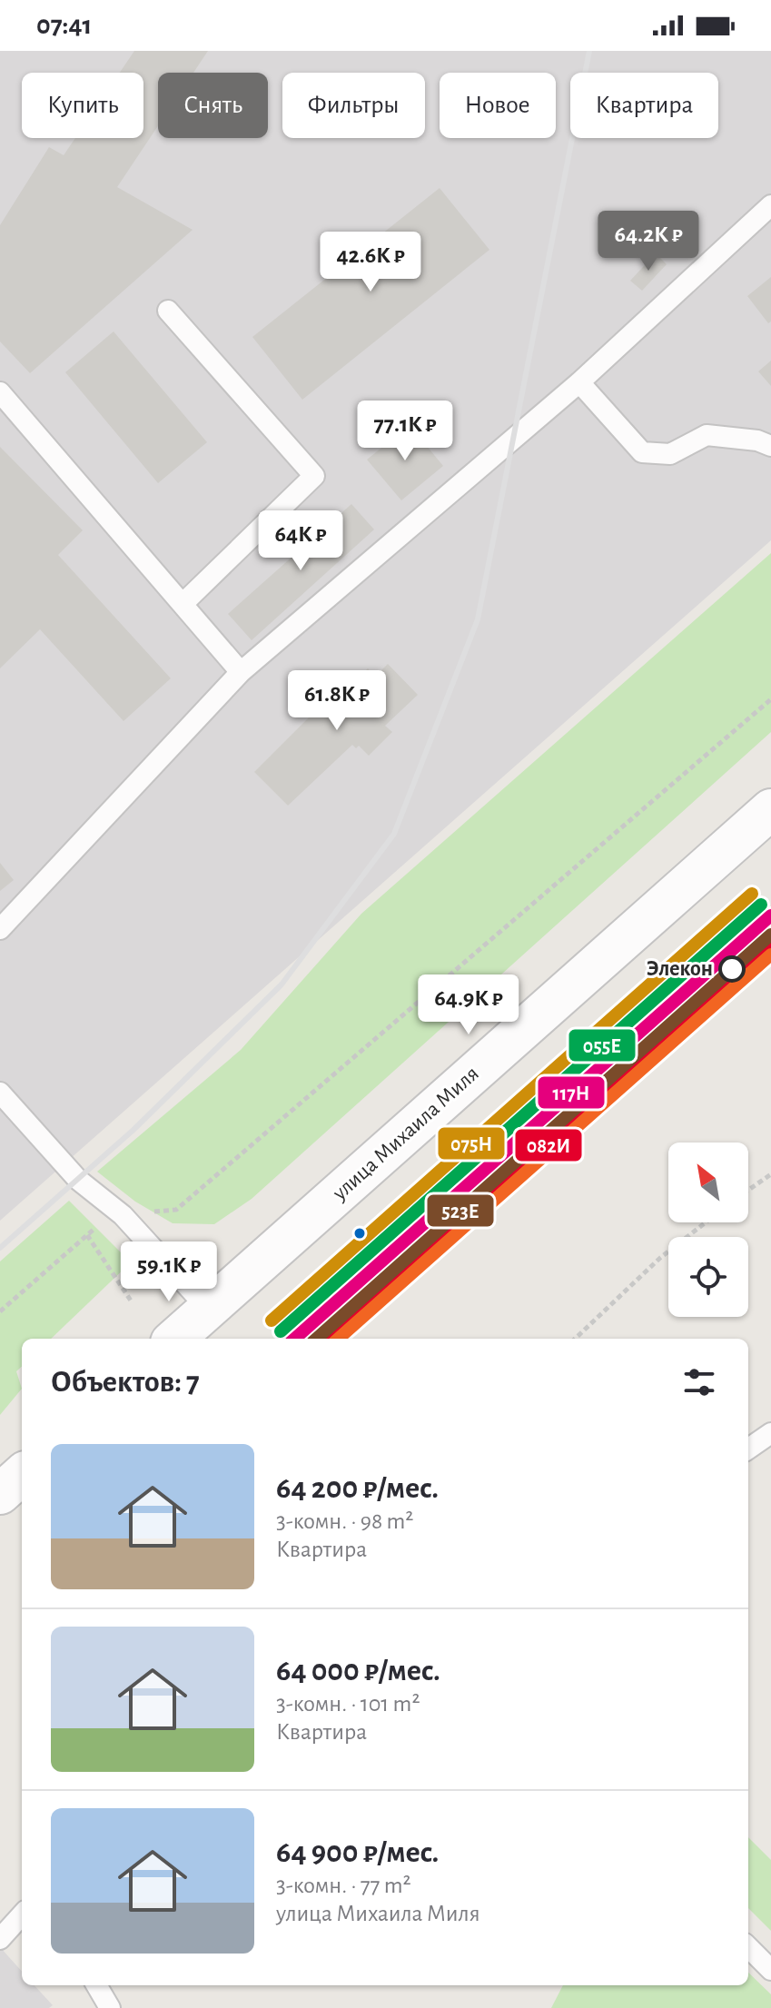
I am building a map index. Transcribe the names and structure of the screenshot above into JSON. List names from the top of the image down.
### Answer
{
  "streets": {
    "main road": ["улица Михаила Миля"]
  },
  "places": ["Элекон"],
  "lines": [
    "transit line 075Н",
    "transit line 055Е",
    "transit line 117Н",
    "transit line 523Е",
    "transit line 082И"
  ],
  "north": "top left",
  "page": {
    "status": "07:41",
    "chip": [
      "Купить",
      "Снять",
      "Фильтры",
      "Новое",
      "Квартира"
    ],
    "price": [
      "64.2K ₽",
      "42.6K ₽",
      "77.1K ₽",
      "64K ₽",
      "61.8K ₽",
      "64.9K ₽",
      "59.1K ₽"
    ],
    "heading": "Объектов: 7",
    "list": [
      {
        "name": "64 200 ₽/мес.",
        "note": "3-комн. · 98 m² · Квартира"
      },
      {
        "name": "64 000 ₽/мес.",
        "note": "3-комн. · 101 m² · Квартира"
      },
      {
        "name": "64 900 ₽/мес.",
        "note": "3-комн. · 77 m² · улица Михаила Миля"
      }
    ]
  }
}
